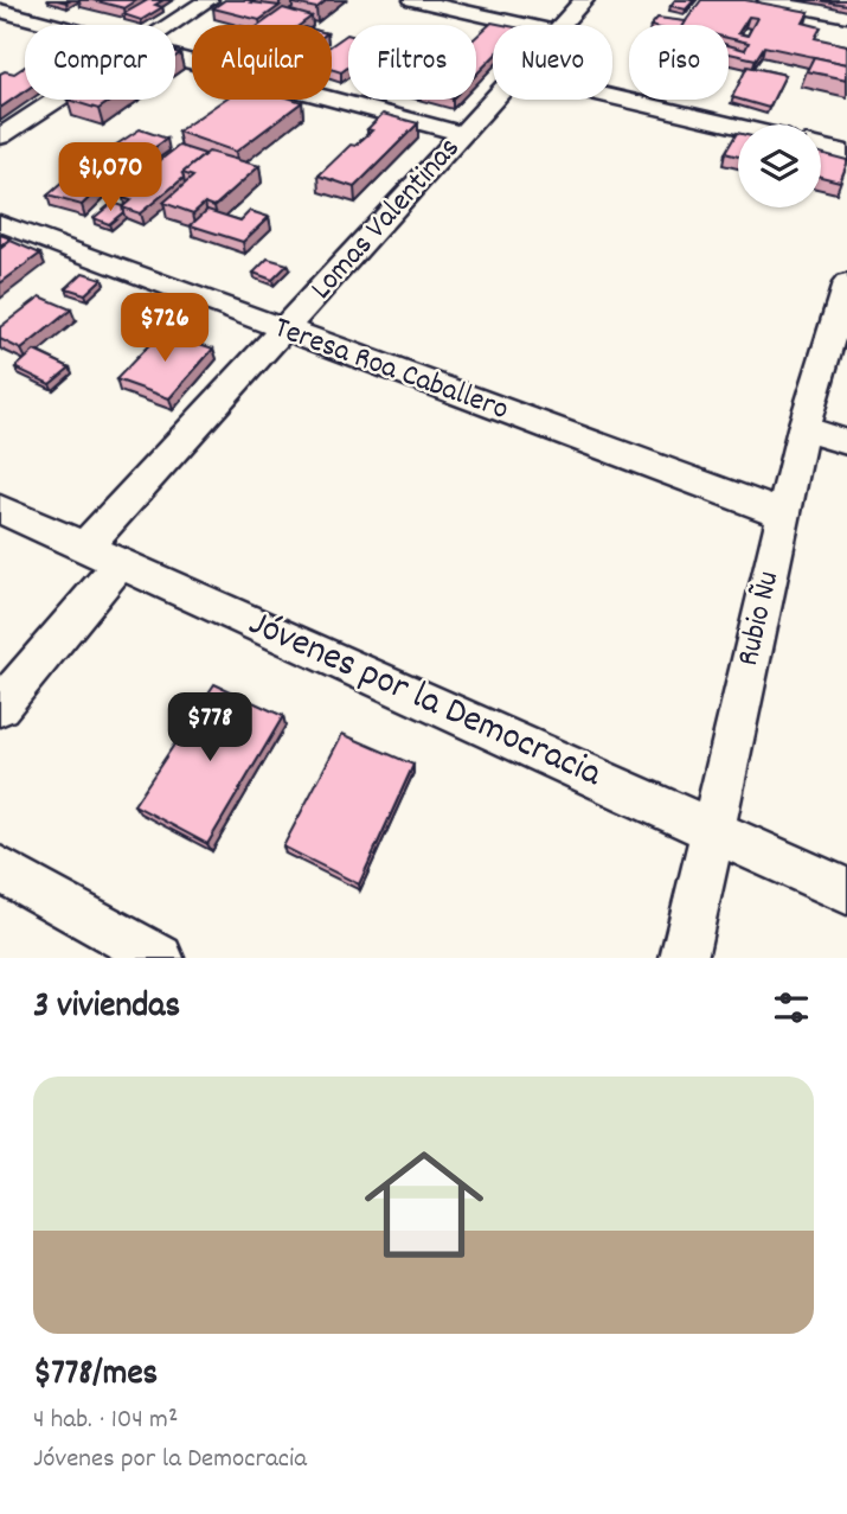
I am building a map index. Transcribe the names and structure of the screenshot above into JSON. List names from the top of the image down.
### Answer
{
  "streets": {
    "street": [
      "Lomas Valentinas",
      "Teresa Roa Caballero",
      "Rubio Ñu",
      "Jóvenes por la Democracia"
    ]
  },
  "crossings": [
    ["Lomas Valentinas", "Teresa Roa Caballero"],
    ["Lomas Valentinas", "Jóvenes por la Democracia"],
    ["Teresa Roa Caballero", "Rubio Ñu"],
    ["Rubio Ñu", "Jóvenes por la Democracia"]
  ],
  "page": {
    "chip": [
      "Comprar",
      "Alquilar",
      "Filtros",
      "Nuevo",
      "Piso"
    ],
    "price": ["$1,070", "$726", "$778"],
    "heading": "3 viviendas",
    "list": [
      {
        "name": "$778/mes",
        "note": "4 hab. · 104 m² · Jóvenes por la Democracia"
      }
    ]
  }
}
